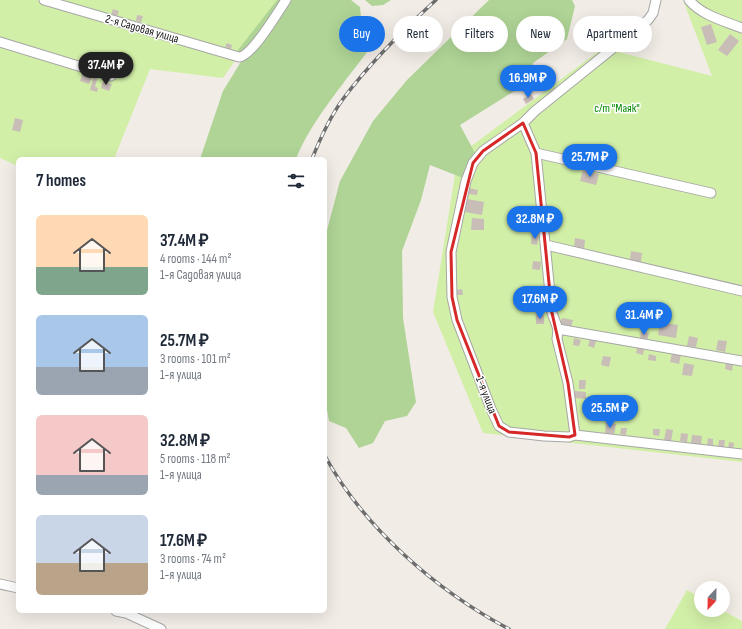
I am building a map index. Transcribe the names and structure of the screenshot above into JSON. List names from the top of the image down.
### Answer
{
  "streets": {
    "street": ["2-я Садовая улица", "1-я улица"]
  },
  "parks": ["с/т \"Маяк\""],
  "north": "bottom",
  "page": {
    "chip": [
      "Buy",
      "Rent",
      "Filters",
      "New",
      "Apartment"
    ],
    "price": [
      "37.4M ₽",
      "16.9M ₽",
      "25.7M ₽",
      "32.8M ₽",
      "17.6M ₽",
      "31.4M ₽",
      "25.5M ₽"
    ],
    "heading": "7 homes",
    "list": [
      {
        "name": "37.4M ₽",
        "note": "4 rooms · 144 m² · 1-я Садовая улица"
      },
      {
        "name": "25.7M ₽",
        "note": "3 rooms · 101 m² · 1-я улица"
      },
      {
        "name": "32.8M ₽",
        "note": "5 rooms · 118 m² · 1-я улица"
      },
      {
        "name": "17.6M ₽",
        "note": "3 rooms · 74 m² · 1-я улица"
      }
    ]
  }
}
